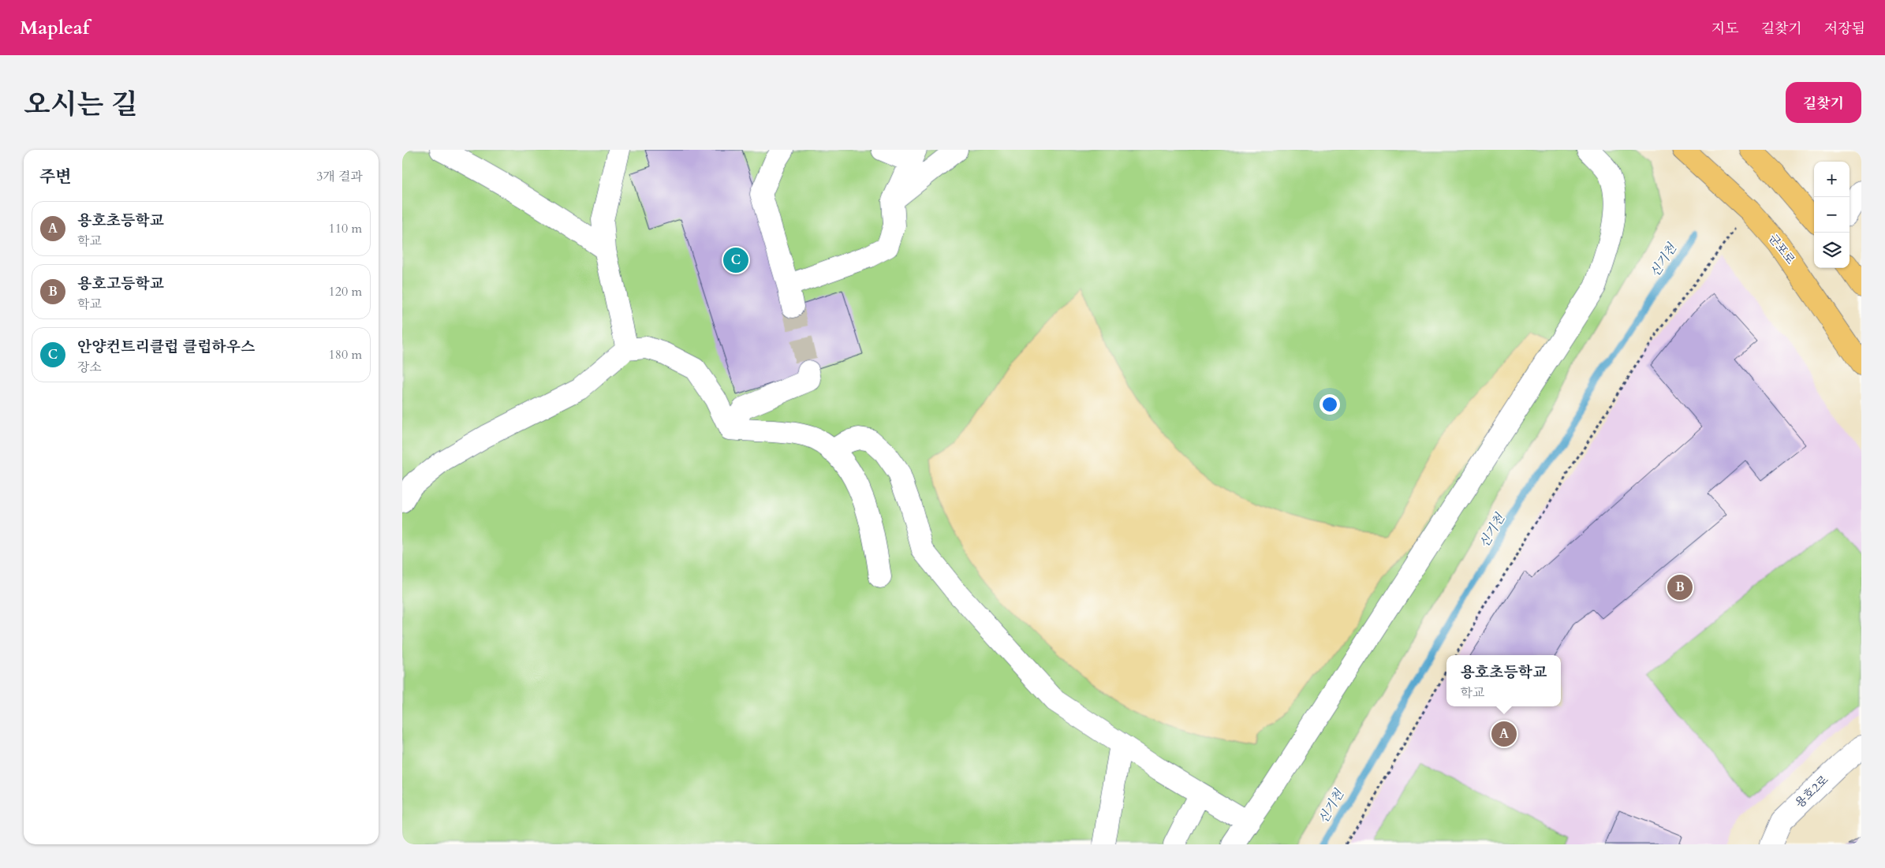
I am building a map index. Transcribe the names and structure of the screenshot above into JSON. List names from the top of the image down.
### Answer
{
  "streets": {
    "main road": ["군포로"],
    "street": ["용호2로"]
  },
  "water": ["신기천"],
  "page": {
    "header": "Mapleaf",
    "nav": ["지도", "길찾기", "저장됨"],
    "title": "오시는 길",
    "buttons": "길찾기",
    "heading": ["주변", "3개 결과"],
    "map_buttons": ["+", "−"],
    "list": [
      {
        "mark": "A",
        "name": "용호초등학교",
        "note": "학교",
        "value": "110 m"
      },
      {
        "mark": "B",
        "name": "용호고등학교",
        "note": "학교",
        "value": "120 m"
      },
      {
        "mark": "C",
        "name": "안양컨트리클럽 클럽하우스",
        "note": "장소",
        "value": "180 m"
      }
    ],
    "pins": ["C", "B", "A"],
    "popup": ["용호초등학교", "학교"]
  }
}
